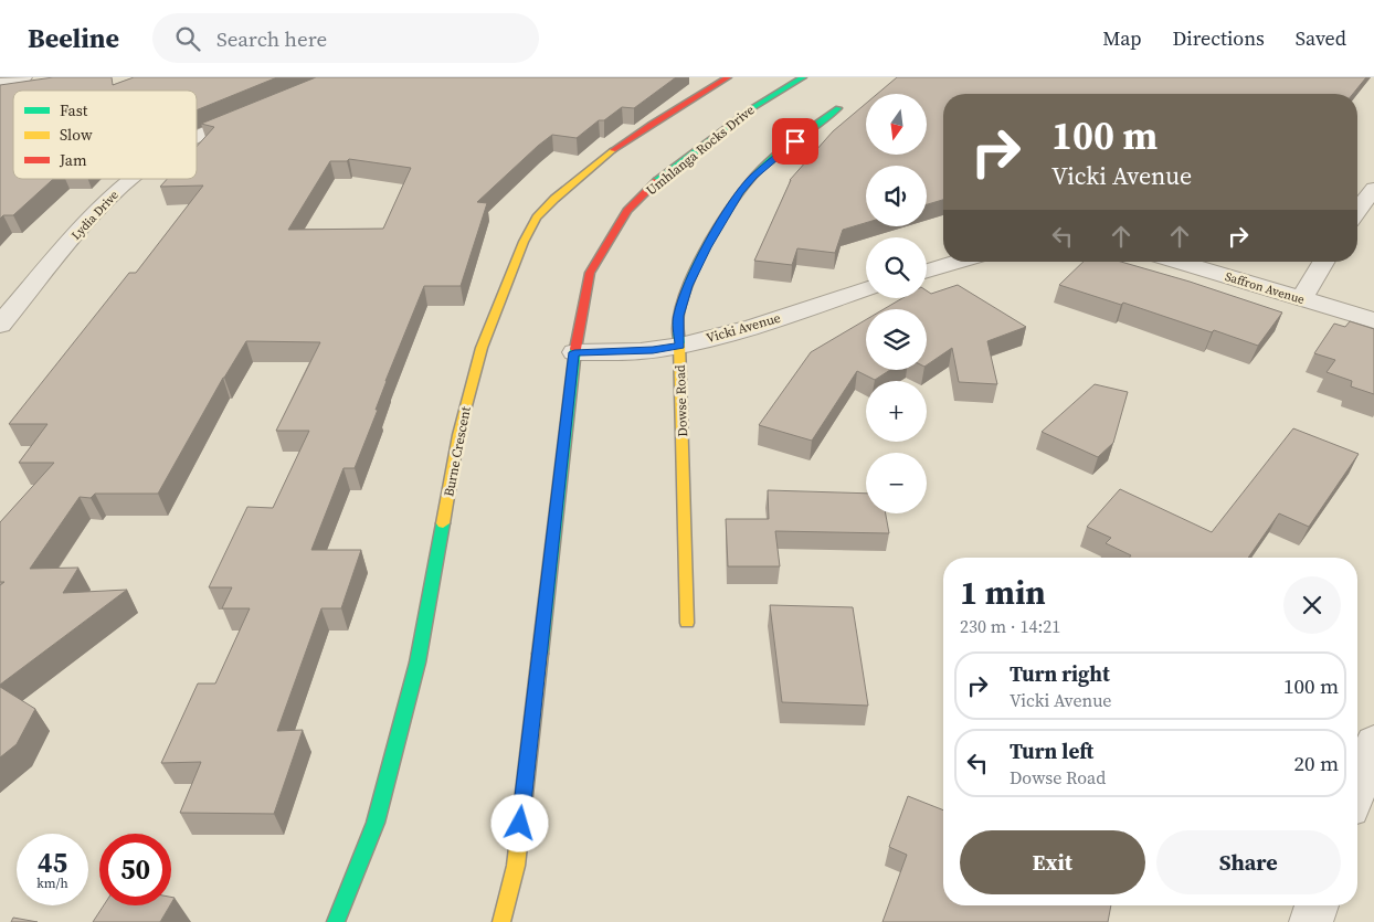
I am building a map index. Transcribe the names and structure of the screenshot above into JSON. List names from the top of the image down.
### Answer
{
  "streets": {
    "street": [
      "Umhlanga Rocks Drive",
      "Lydia Drive",
      "Saffron Avenue",
      "Vicki Avenue",
      "Dowse Road",
      "Burne Crescent"
    ]
  },
  "crossings": [
    ["Umhlanga Rocks Drive", "Vicki Avenue"],
    ["Vicki Avenue", "Dowse Road"]
  ],
  "legend": ["Fast", "Slow", "Jam"],
  "north": "bottom",
  "page": {
    "header": "Beeline",
    "search": "Search here",
    "nav": ["Map", "Directions", "Saved"],
    "map_buttons": ["+", "−"],
    "turn": ["100 m", "Vicki Avenue"],
    "heading": ["1 min", "230 m · 14:21"],
    "list": [
      {
        "name": "Turn right",
        "note": "Vicki Avenue",
        "value": "100 m"
      },
      {
        "name": "Turn left",
        "note": "Dowse Road",
        "value": "20 m"
      }
    ],
    "buttons": ["Exit", "Share"],
    "speed": "45 km/h",
    "limit": "50"
  }
}
